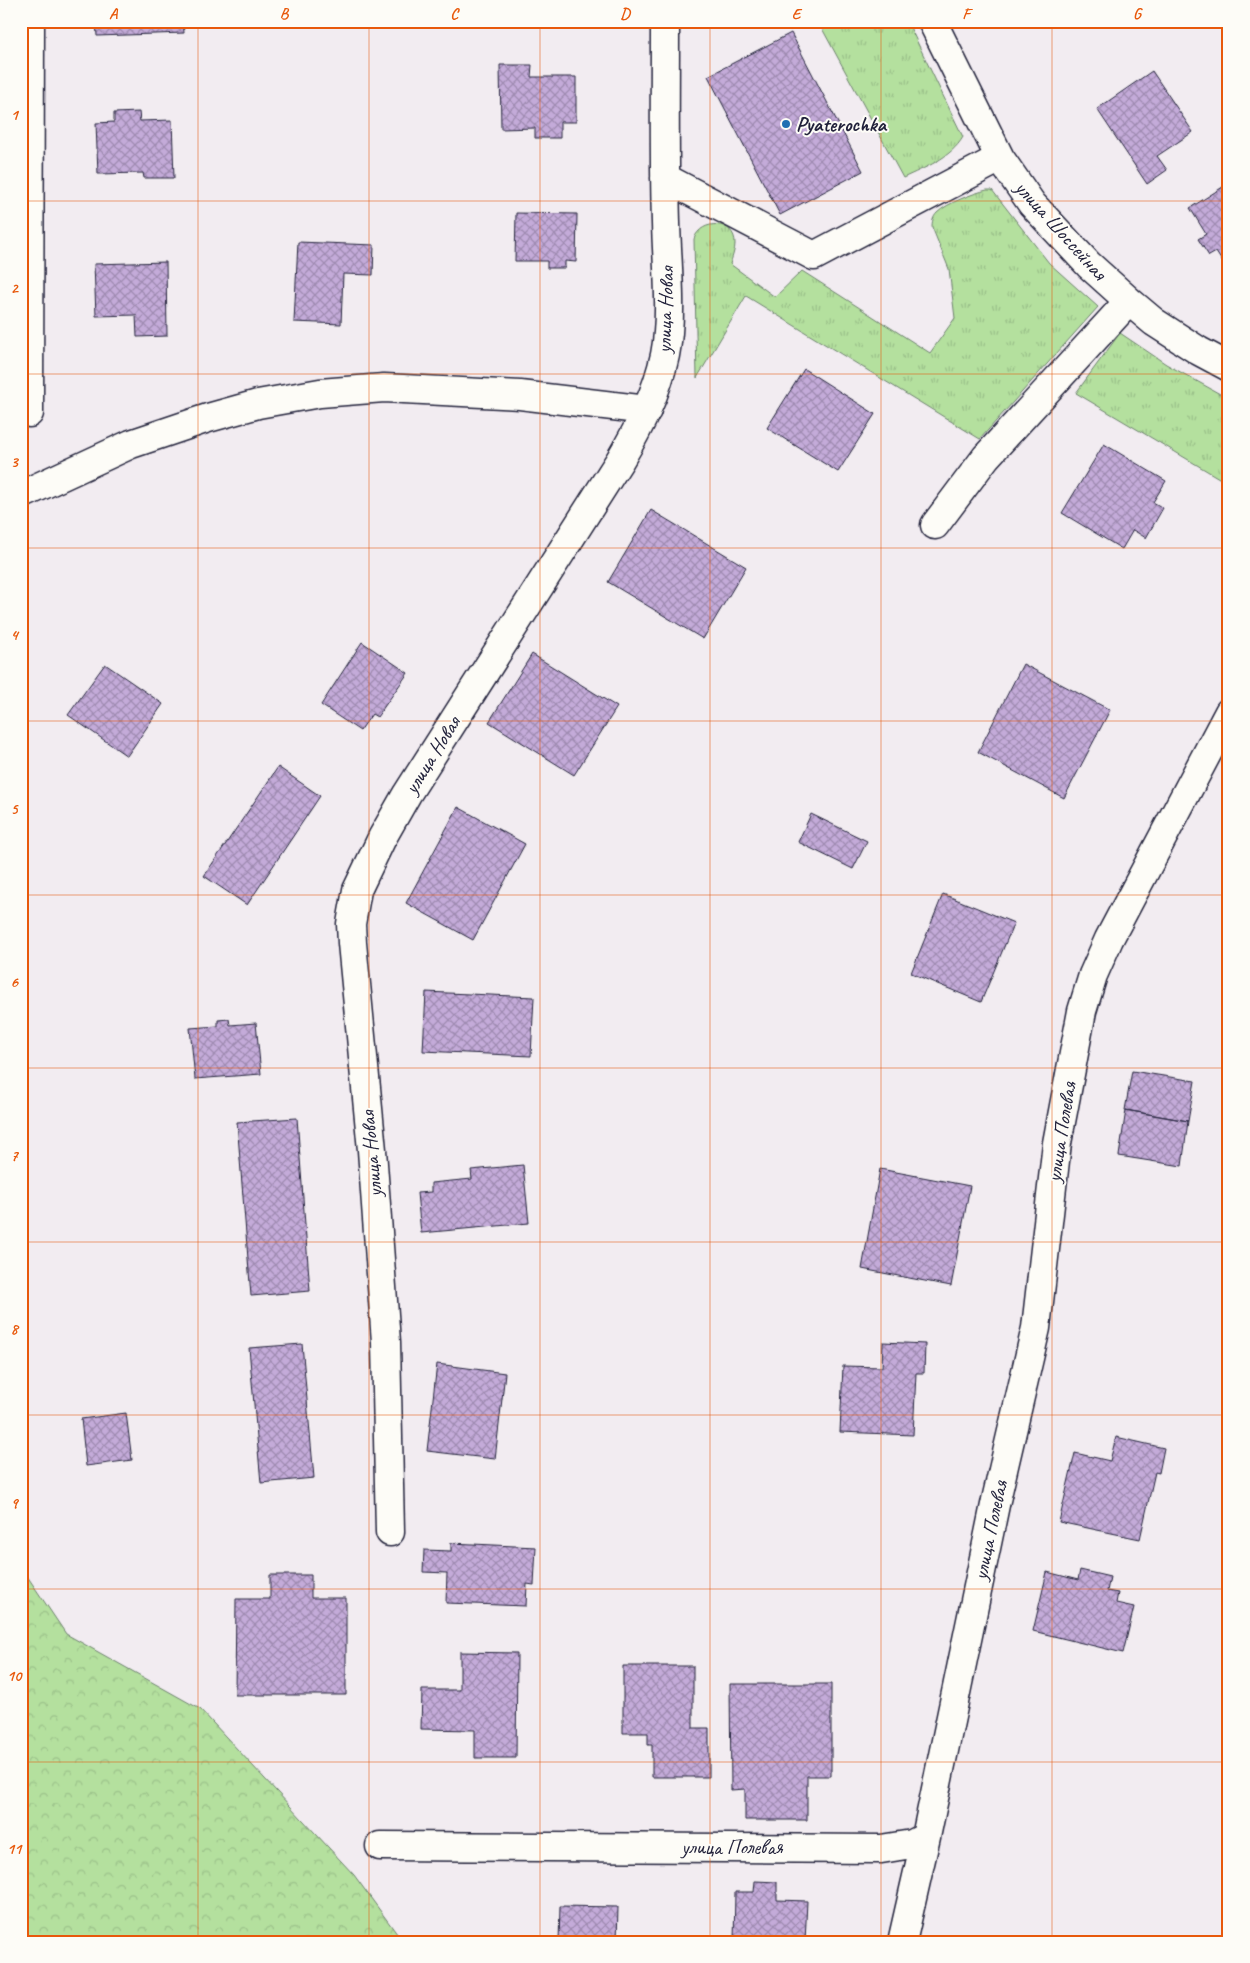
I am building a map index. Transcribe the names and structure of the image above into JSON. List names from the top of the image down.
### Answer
{
  "streets": {
    "street": ["улица Шоссейная", "улица Новая", "улица Полевая"]
  },
  "places": ["Pyaterochka"],
  "grid": {
    "columns": [
      "A",
      "B",
      "C",
      "D",
      "E",
      "F",
      "G"
    ],
    "rows": [
      "1",
      "2",
      "3",
      "4",
      "5",
      "6",
      "7",
      "8",
      "9",
      "10",
      "11"
    ]
  }
}
